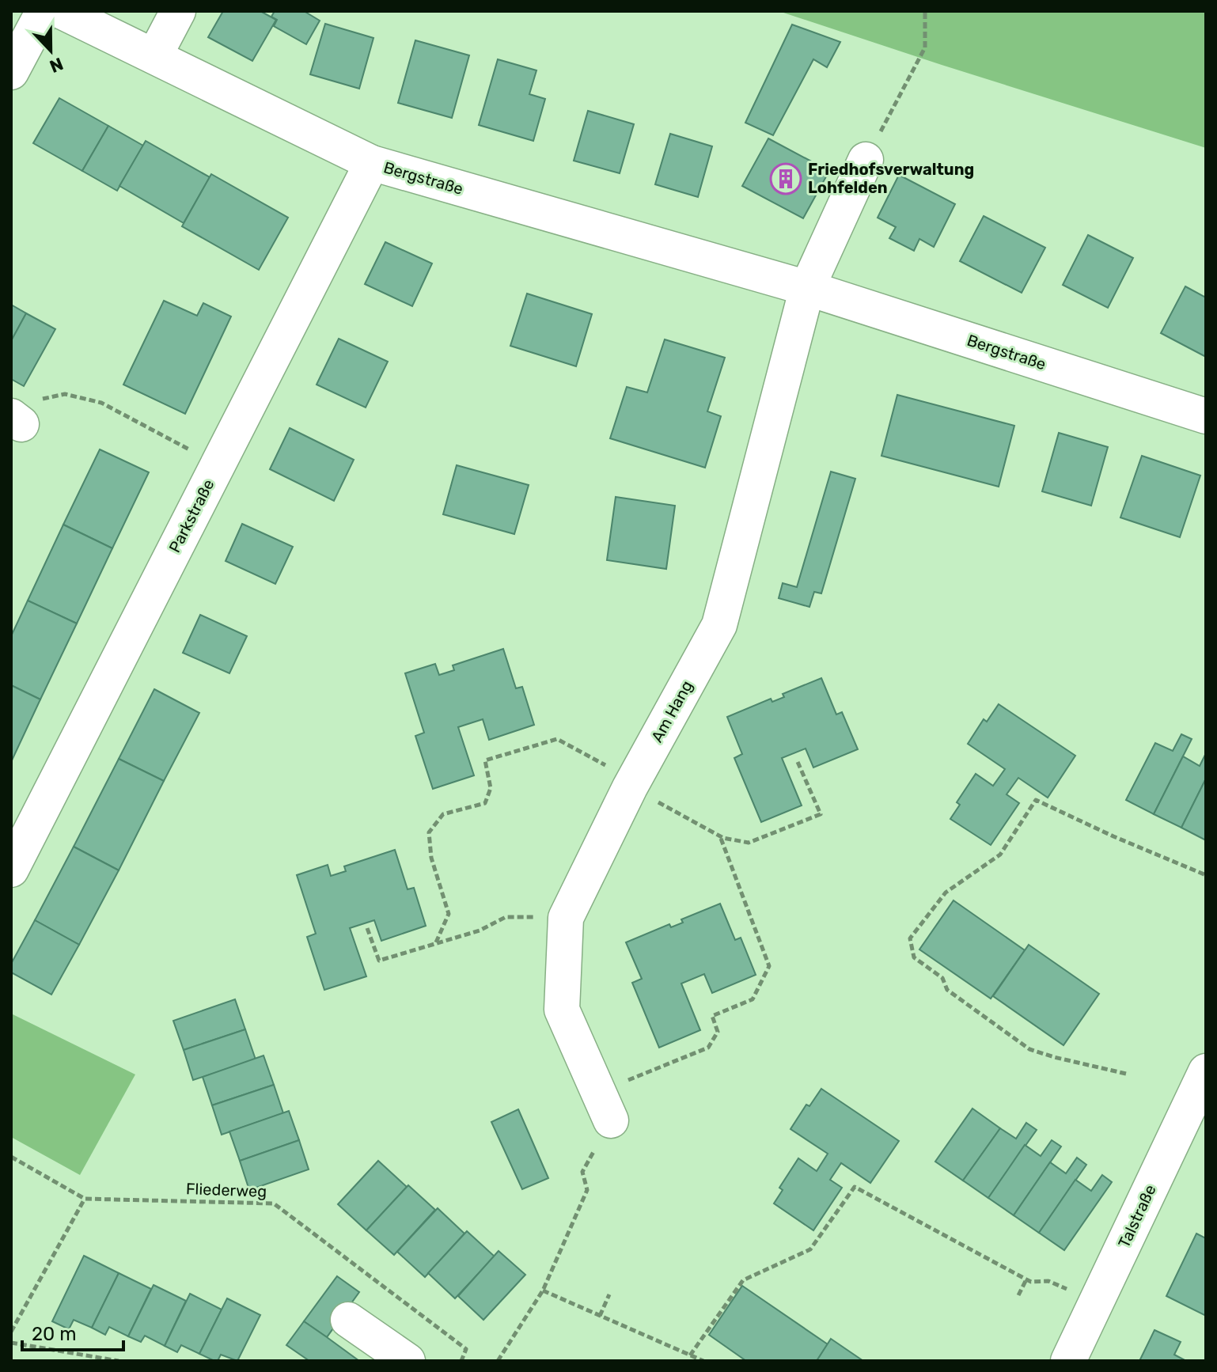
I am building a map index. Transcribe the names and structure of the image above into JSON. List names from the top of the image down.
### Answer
{
  "streets": {
    "street": [
      "Bergstraße",
      "Parkstraße",
      "Am Hang",
      "Talstraße"
    ],
    "path": ["Fliederweg"]
  },
  "crossings": [
    ["Bergstraße", "Parkstraße"],
    ["Bergstraße", "Am Hang"]
  ],
  "places": {
    "building": ["Friedhofsverwaltung Lohfelden"]
  },
  "scale_bar": "20 m",
  "north": "bottom"
}
